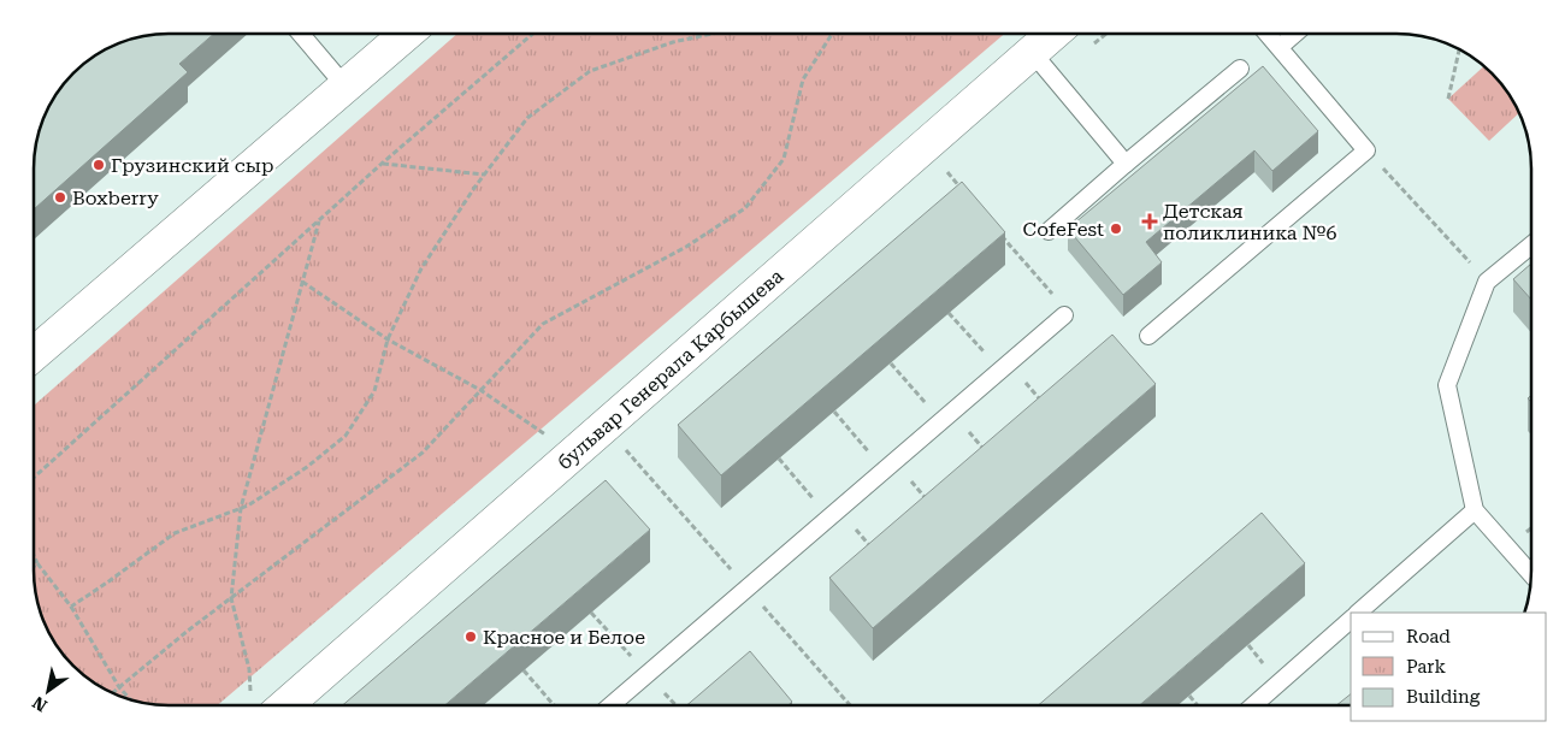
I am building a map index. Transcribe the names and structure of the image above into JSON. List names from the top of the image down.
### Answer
{
  "streets": {
    "street": ["бульвар Генерала Карбышева"]
  },
  "places": {
    "other": [
      "Грузинский сыр",
      "Boxberry",
      "CofeFest",
      "Красное и Белое"
    ],
    "health": ["Детская поликлиника №6"]
  },
  "legend": ["Road", "Park", "Building"],
  "north": "bottom left"
}
